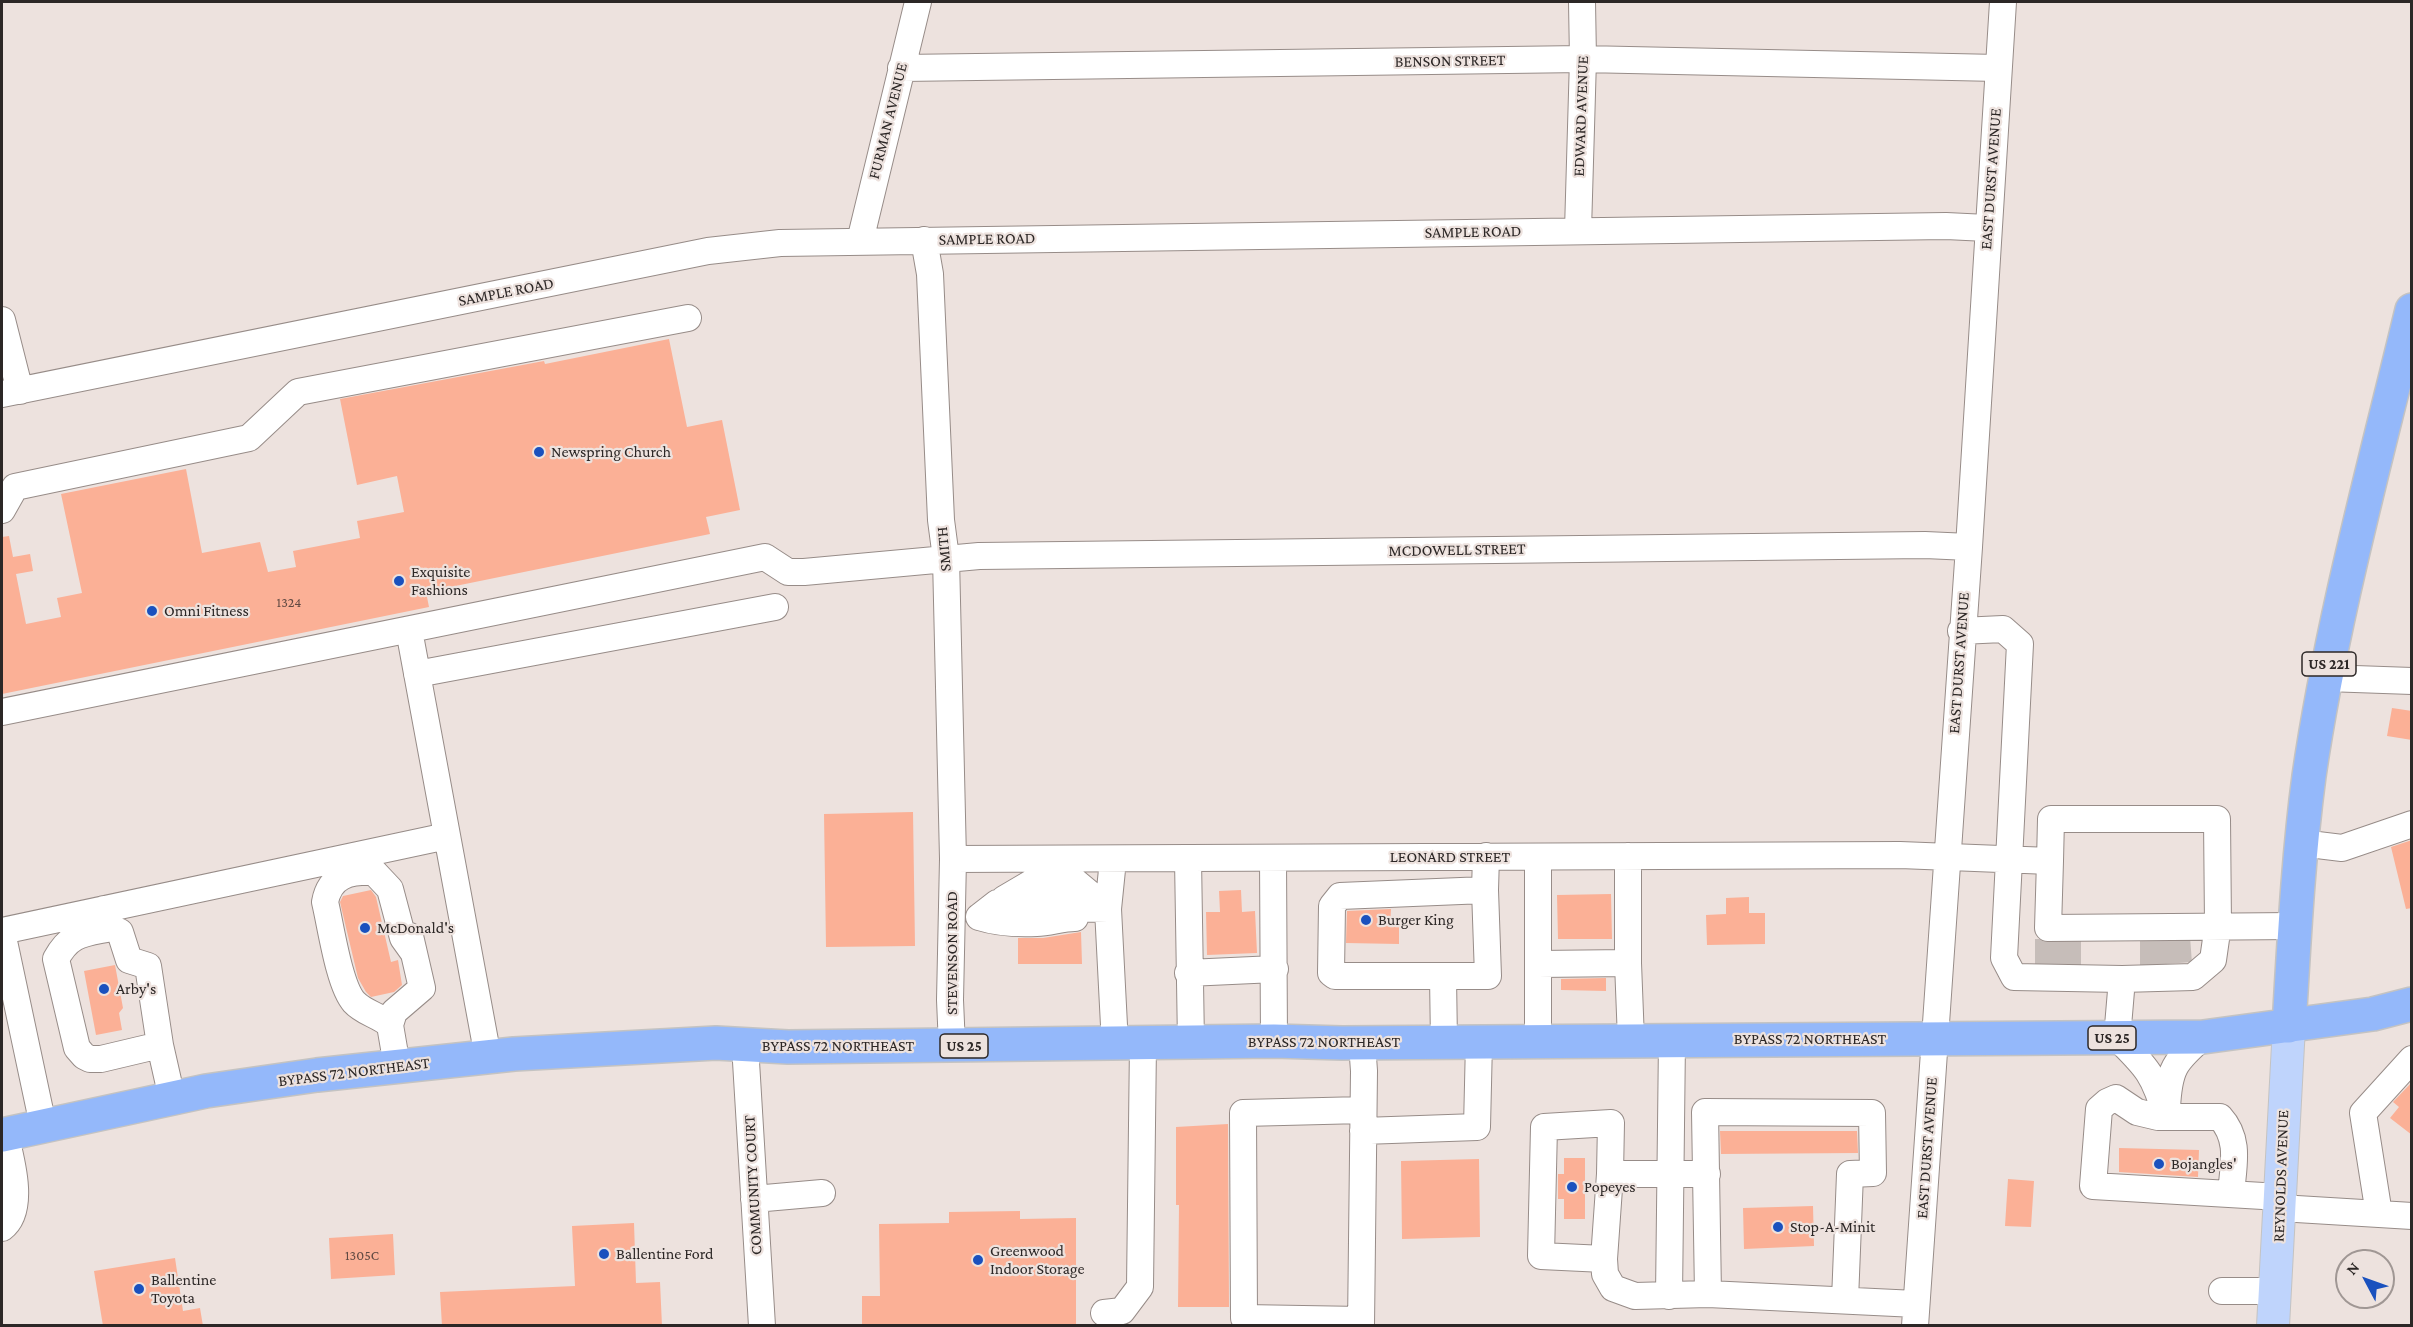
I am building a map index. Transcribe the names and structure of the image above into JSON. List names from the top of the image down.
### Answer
{
  "streets": {
    "highway": ["US 221", "US 25", "BYPASS 72 NORTHEAST"],
    "main road": ["REYNOLDS AVENUE"],
    "street": [
      "BENSON STREET",
      "EDWARD AVENUE",
      "FURMAN AVENUE",
      "EAST DURST AVENUE",
      "SAMPLE ROAD",
      "SMITH",
      "MCDOWELL STREET",
      "LEONARD STREET",
      "STEVENSON ROAD",
      "COMMUNITY COURT"
    ]
  },
  "crossings": [
    ["BENSON STREET", "EDWARD AVENUE"],
    ["BENSON STREET", "FURMAN AVENUE"],
    ["BENSON STREET", "EAST DURST AVENUE"],
    ["EDWARD AVENUE", "SAMPLE ROAD"],
    ["FURMAN AVENUE", "SAMPLE ROAD"],
    ["EAST DURST AVENUE", "SAMPLE ROAD"],
    ["EAST DURST AVENUE", "MCDOWELL STREET"],
    ["EAST DURST AVENUE", "LEONARD STREET"],
    ["EAST DURST AVENUE", "US 25"],
    ["EAST DURST AVENUE", "BYPASS 72 NORTHEAST"],
    ["SAMPLE ROAD", "SMITH"],
    ["SMITH", "MCDOWELL STREET"],
    ["SMITH", "LEONARD STREET"],
    ["SMITH", "STEVENSON ROAD"],
    ["US 221", "US 25"],
    ["US 221", "REYNOLDS AVENUE"],
    ["LEONARD STREET", "STEVENSON ROAD"],
    ["STEVENSON ROAD", "BYPASS 72 NORTHEAST"],
    ["US 25", "BYPASS 72 NORTHEAST"],
    ["US 25", "REYNOLDS AVENUE"],
    ["BYPASS 72 NORTHEAST", "COMMUNITY COURT"]
  ],
  "places": [
    "Newspring Church",
    "Exquisite Fashions",
    "Omni Fitness",
    "Burger King",
    "McDonald's",
    "Arby's",
    "Bojangles'",
    "Popeyes",
    "Stop-A-Minit",
    "Ballentine Ford",
    "Greenwood Indoor Storage",
    "Ballentine Toyota"
  ],
  "house_numbers": ["1324", "1305C"],
  "north": "top left"
}
